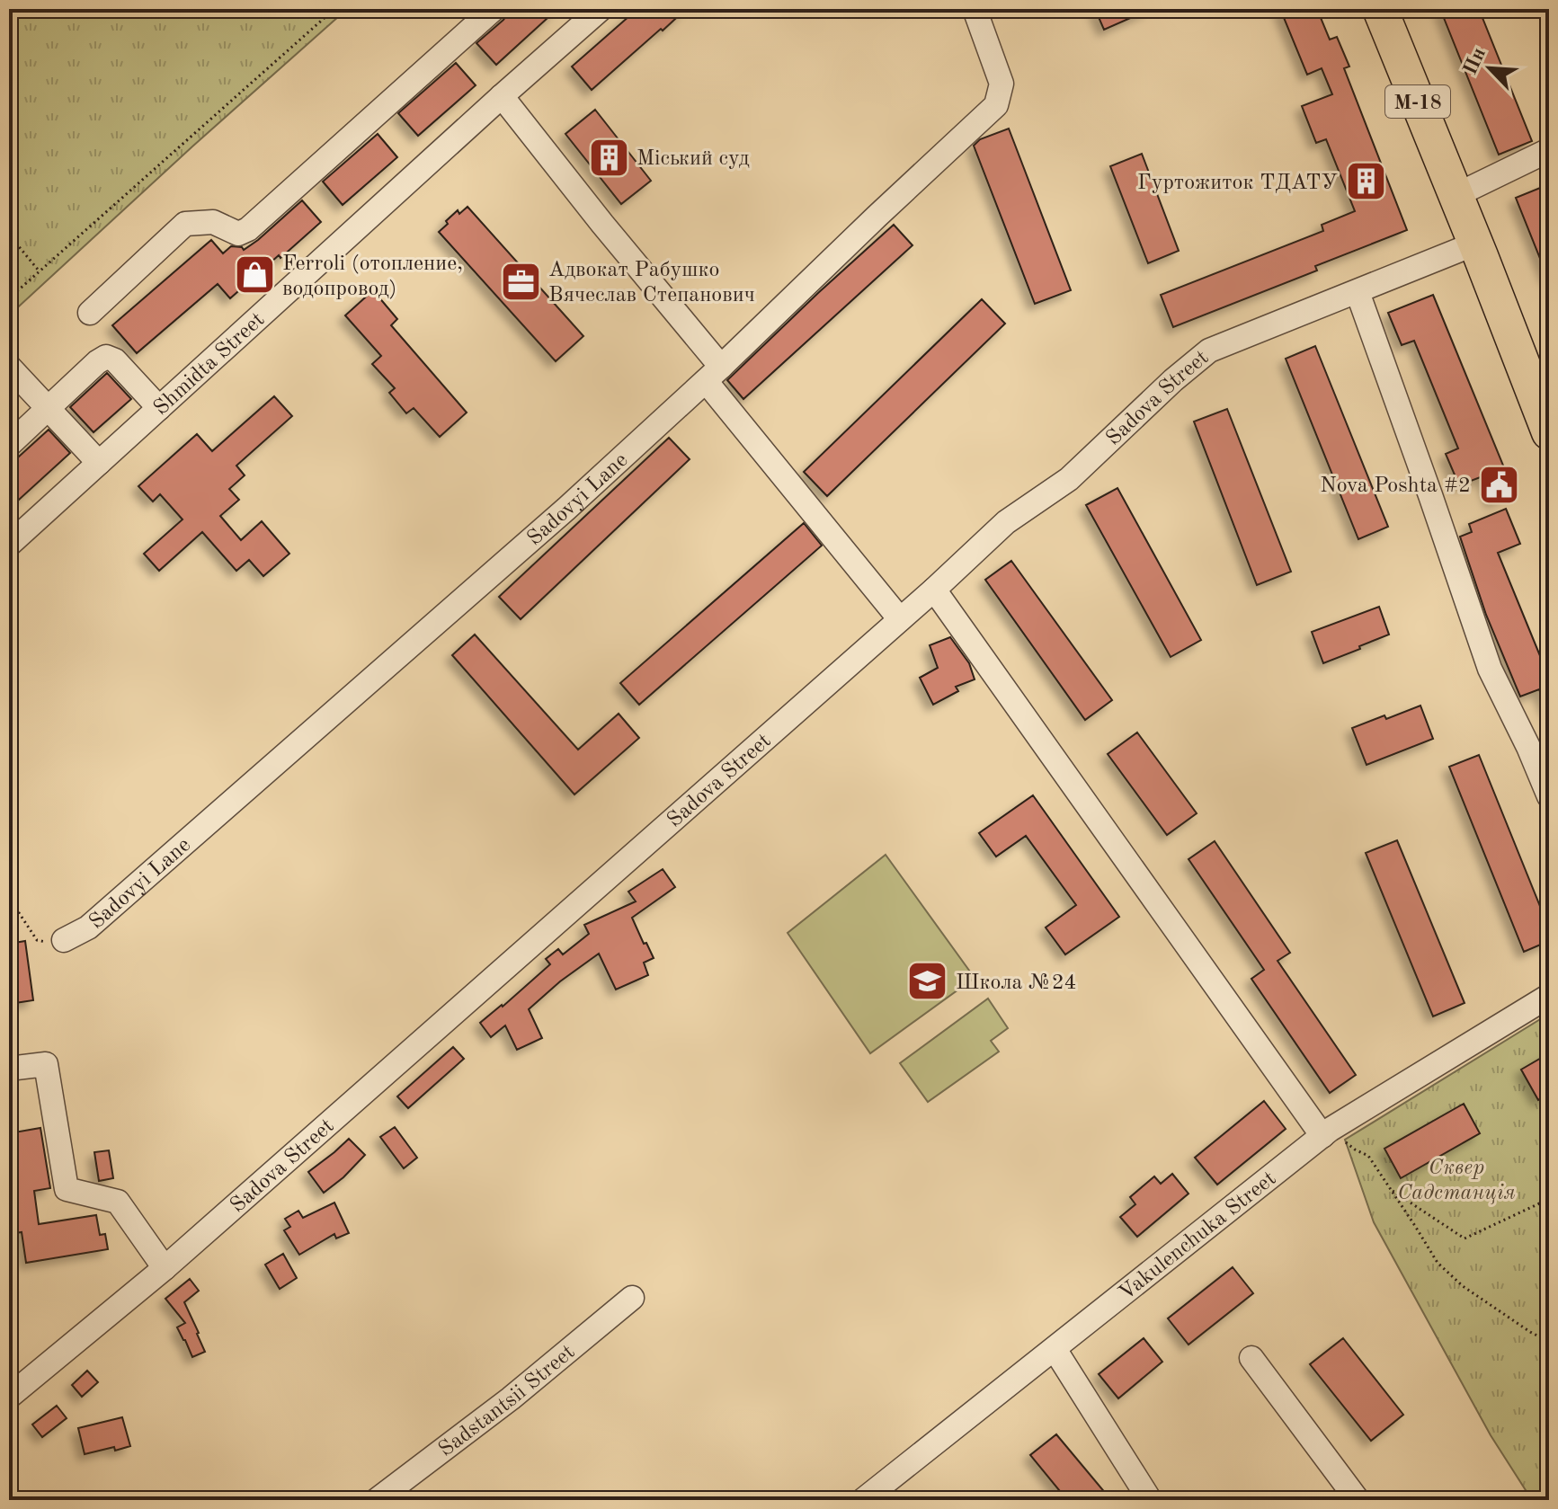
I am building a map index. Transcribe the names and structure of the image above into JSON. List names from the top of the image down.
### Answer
{
  "streets": {
    "highway": ["М-18"],
    "street": [
      "Shmidta Street",
      "Sadova Street",
      "Sadovyi Lane",
      "Vakulenchuka Street",
      "Sadstantsii Street"
    ]
  },
  "crossings": [
    ["М-18", "Sadova Street"]
  ],
  "parks": ["Сквер Садстанція"],
  "places": {
    "building": ["Міський суд", "Гуртожиток ТДАТУ"],
    "shop": ["Ferroli (отопление, водопровод)"],
    "office": ["Адвокат Рабушко Вячеслав Степанович"],
    "public building": ["Nova Poshta #2"],
    "school or university": ["Школа №24"]
  },
  "north": "top left"
}
